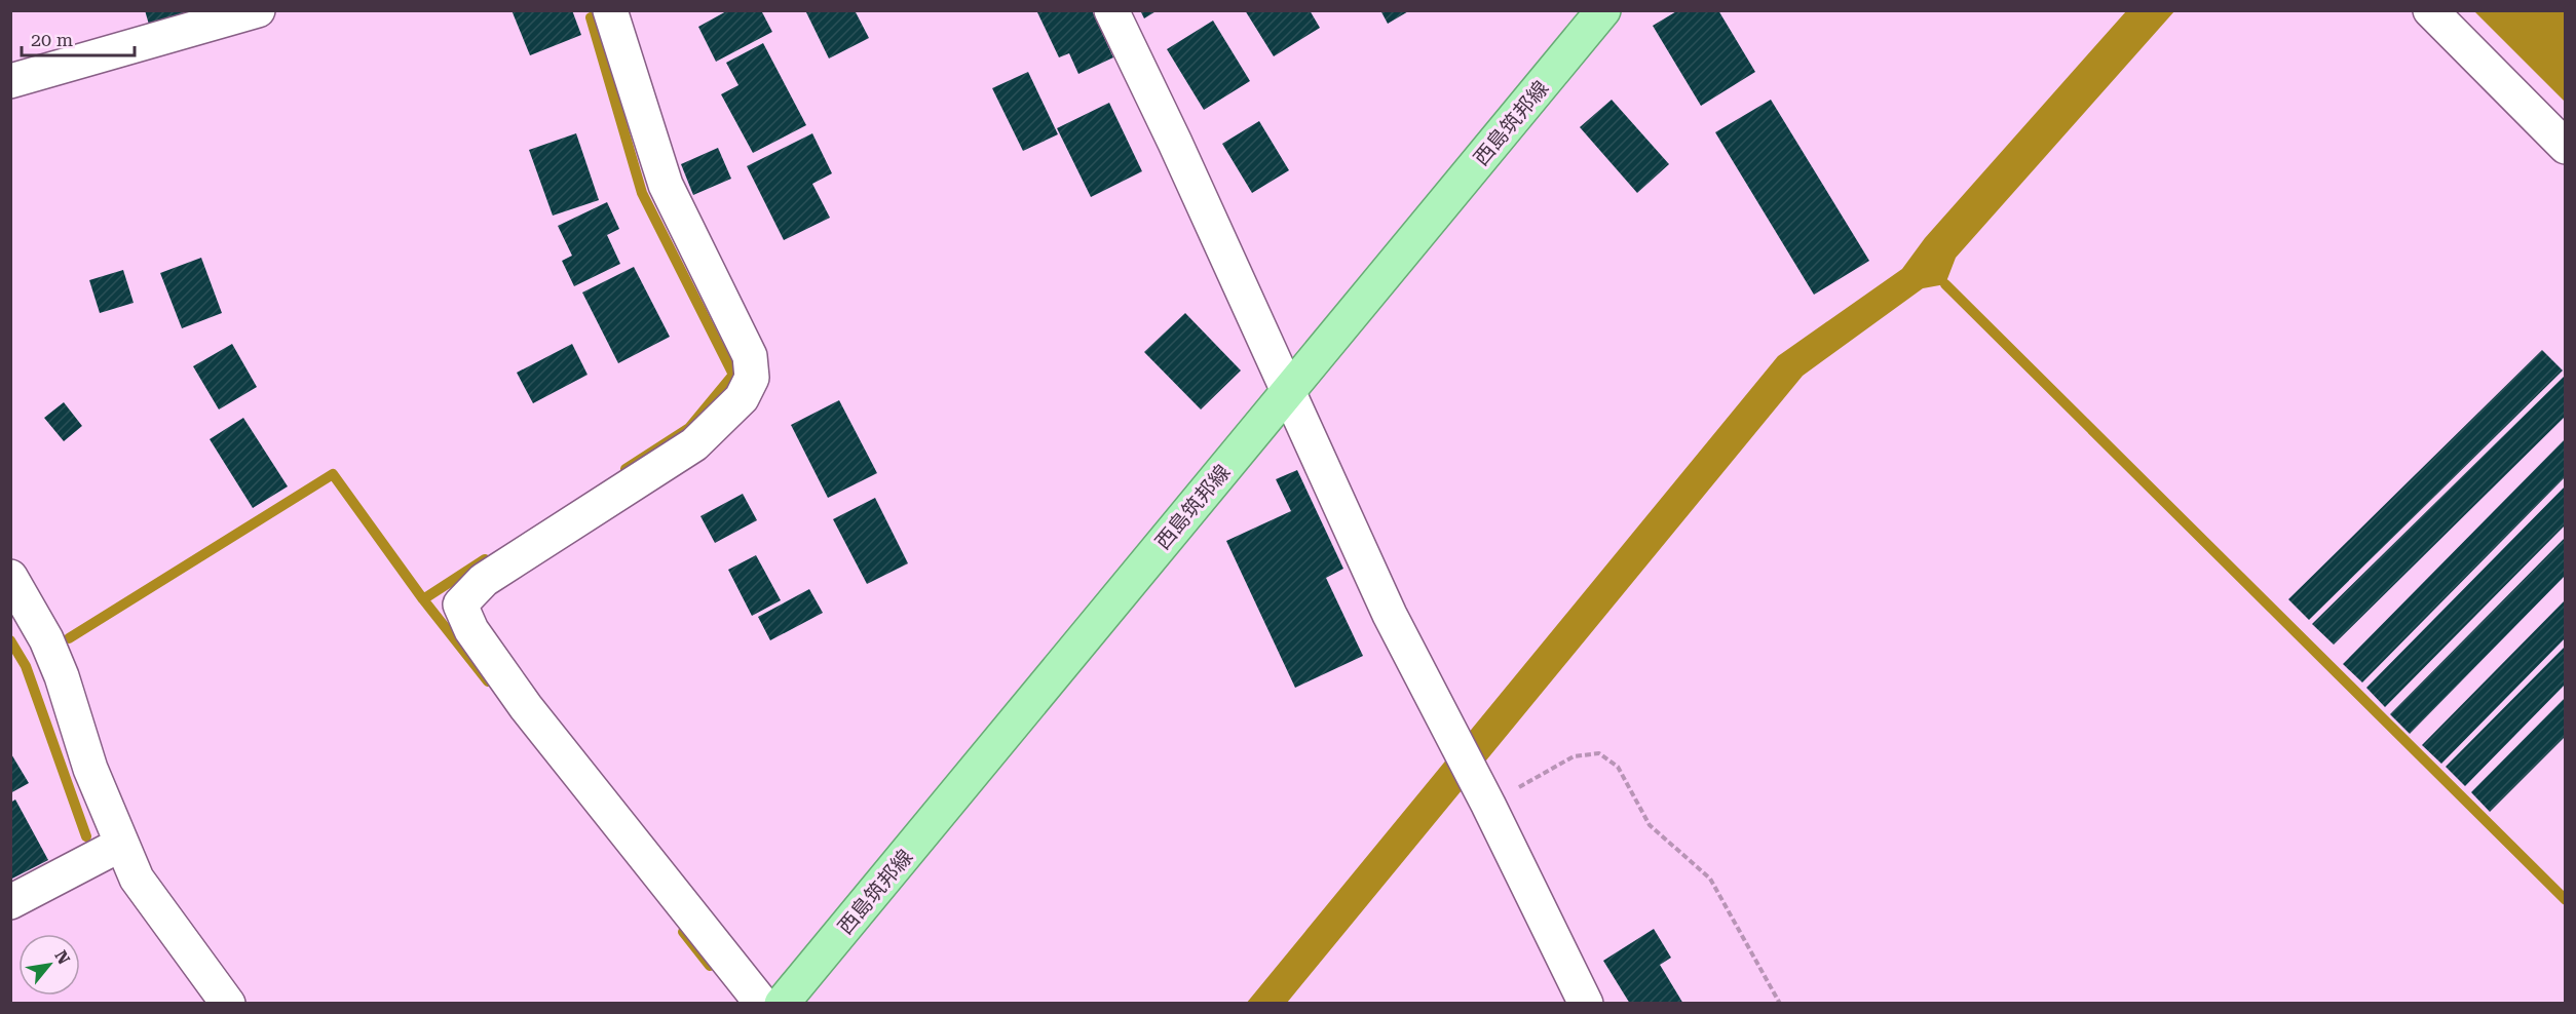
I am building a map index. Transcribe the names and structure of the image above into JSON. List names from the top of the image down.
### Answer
{
  "streets": {
    "main road": ["西島筑邦線"]
  },
  "scale_bar": "20 m",
  "north": "top right"
}
